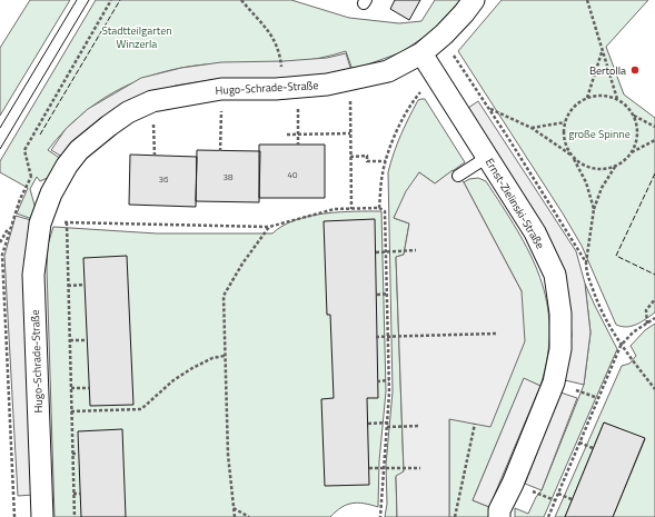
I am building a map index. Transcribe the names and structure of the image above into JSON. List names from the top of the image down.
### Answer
{
  "streets": {
    "street": ["Hugo-Schrade-Straße", "Ernst-Zielinski-Straße"]
  },
  "crossings": [
    ["Hugo-Schrade-Straße", "Ernst-Zielinski-Straße"]
  ],
  "parks": ["Stadtteilgarten Winzerla", "große Spinne"],
  "places": ["Bertolla"],
  "house_numbers": ["40", "38", "36"]
}
